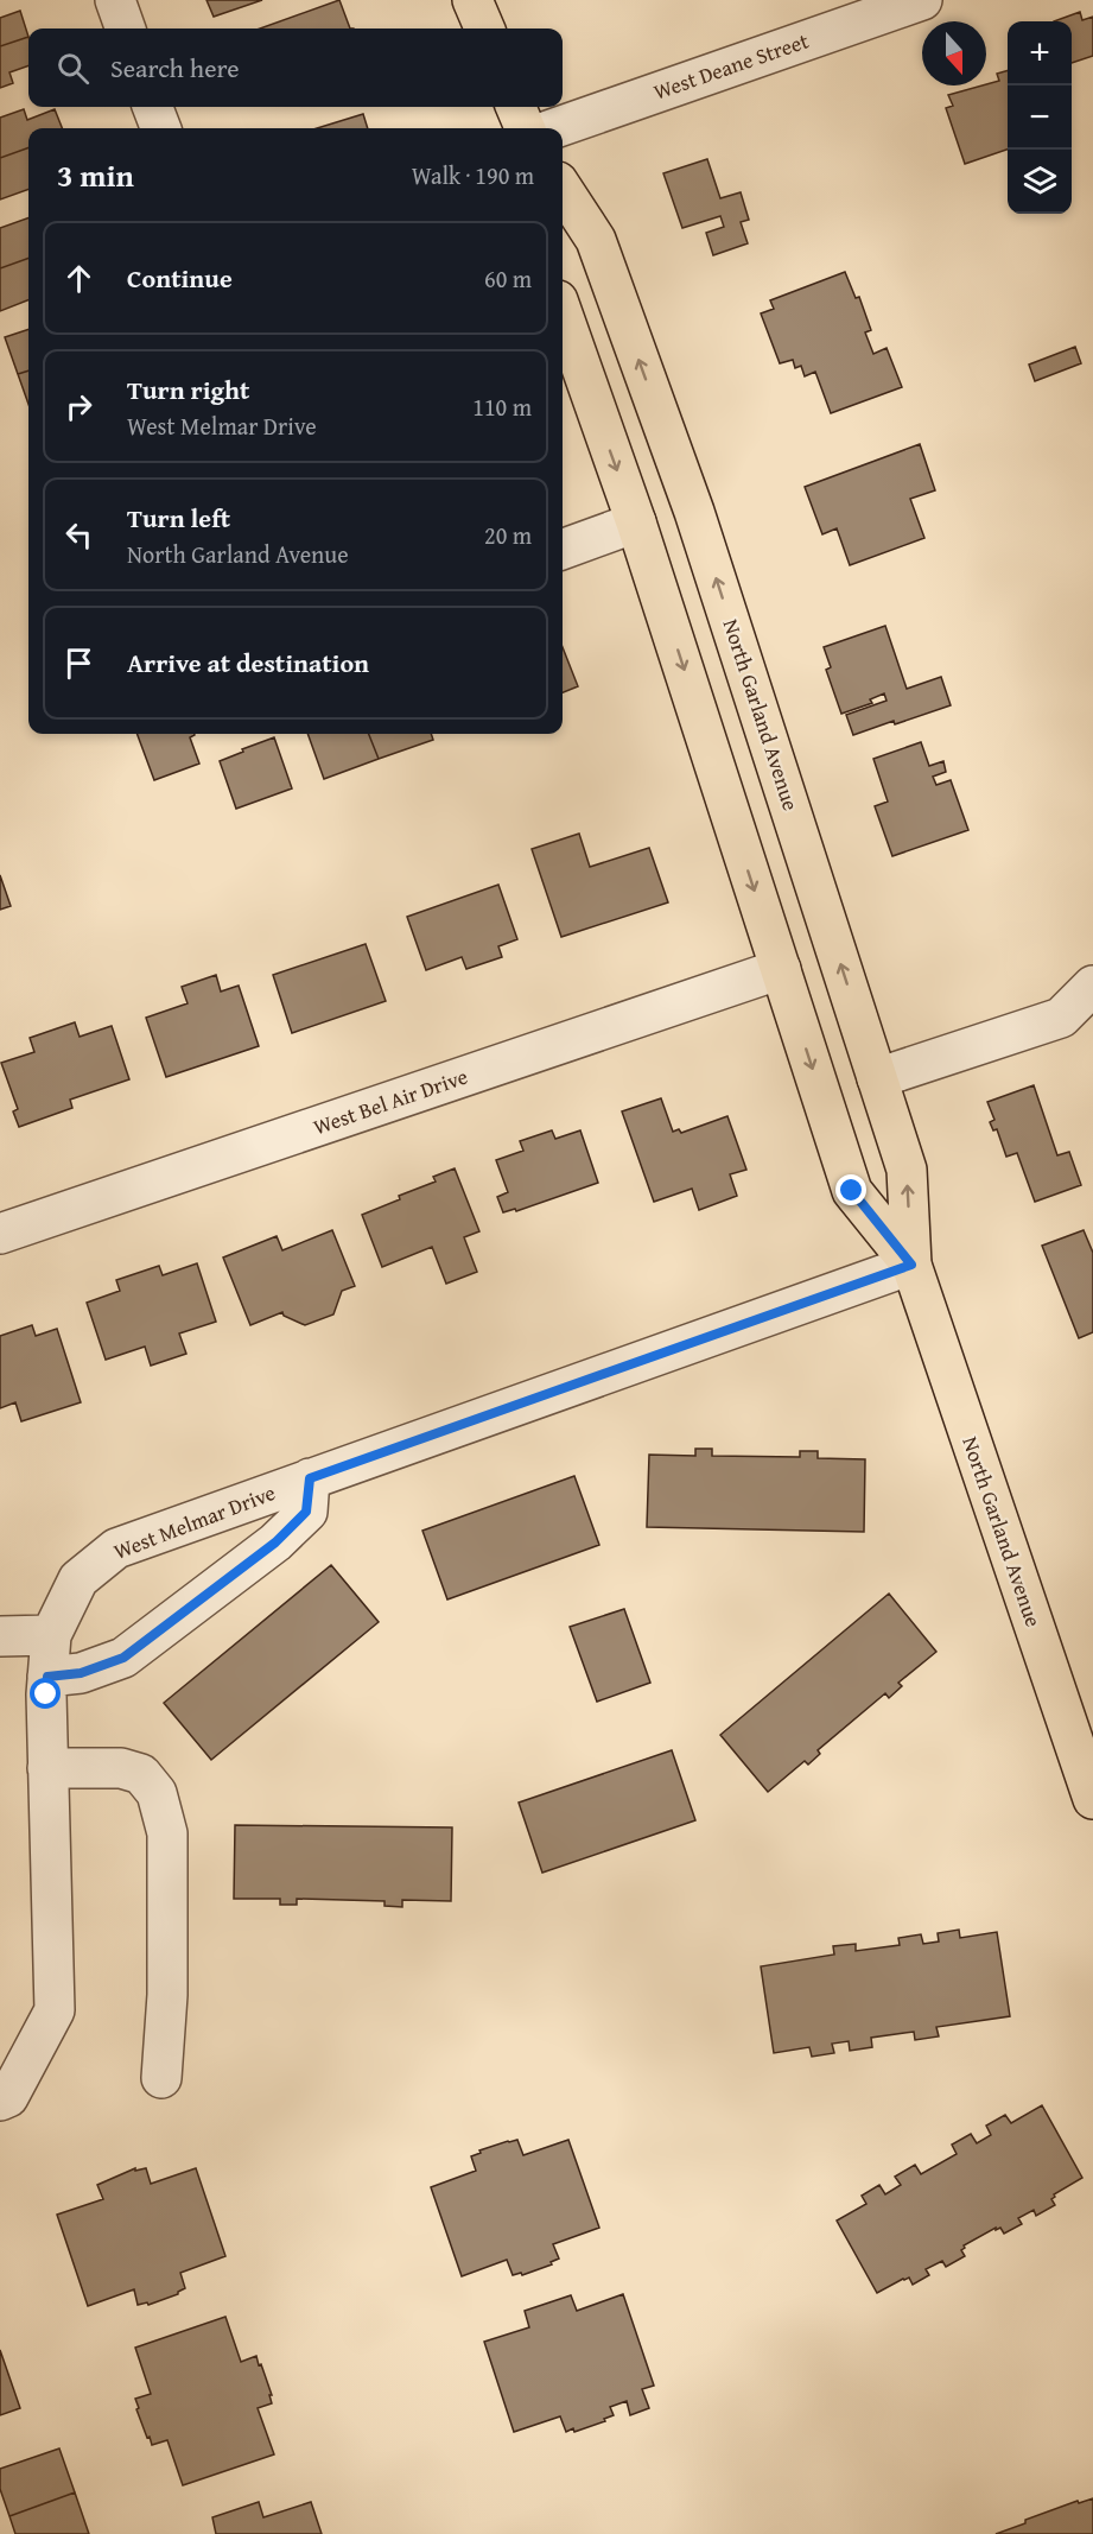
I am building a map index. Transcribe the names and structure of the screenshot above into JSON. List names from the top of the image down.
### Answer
{
  "streets": {
    "main road": ["North Garland Avenue"],
    "street": ["West Deane Street", "West Bel Air Drive", "West Melmar Drive"]
  },
  "crossings": [
    ["North Garland Avenue", "West Bel Air Drive"],
    ["North Garland Avenue", "West Melmar Drive"]
  ],
  "north": "bottom",
  "page": {
    "map_buttons": ["+", "−"],
    "search": "Search here",
    "heading": ["3 min", "Walk · 190 m"],
    "list": [
      ["Continue", "60 m"],
      ["Turn right", "West Melmar Drive", "110 m"],
      ["Turn left", "North Garland Avenue", "20 m"],
      "Arrive at destination"
    ]
  }
}
